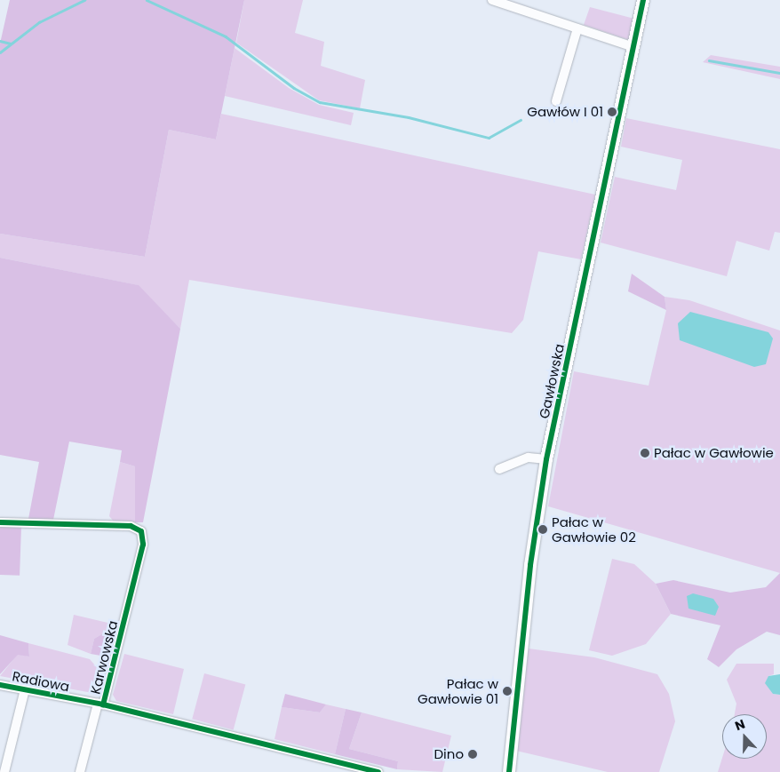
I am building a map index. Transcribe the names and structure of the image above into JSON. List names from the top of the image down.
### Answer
{
  "streets": {
    "street": ["Gawłowska", "Karwowska", "Radiowa"]
  },
  "crossings": [
    ["Karwowska", "Radiowa"]
  ],
  "places": [
    "Gawłów I 01",
    "Pałac w Gawłowie",
    "Pałac w Gawłowie 02",
    "Pałac w Gawłowie 01",
    "Dino"
  ],
  "north": "top"
}
